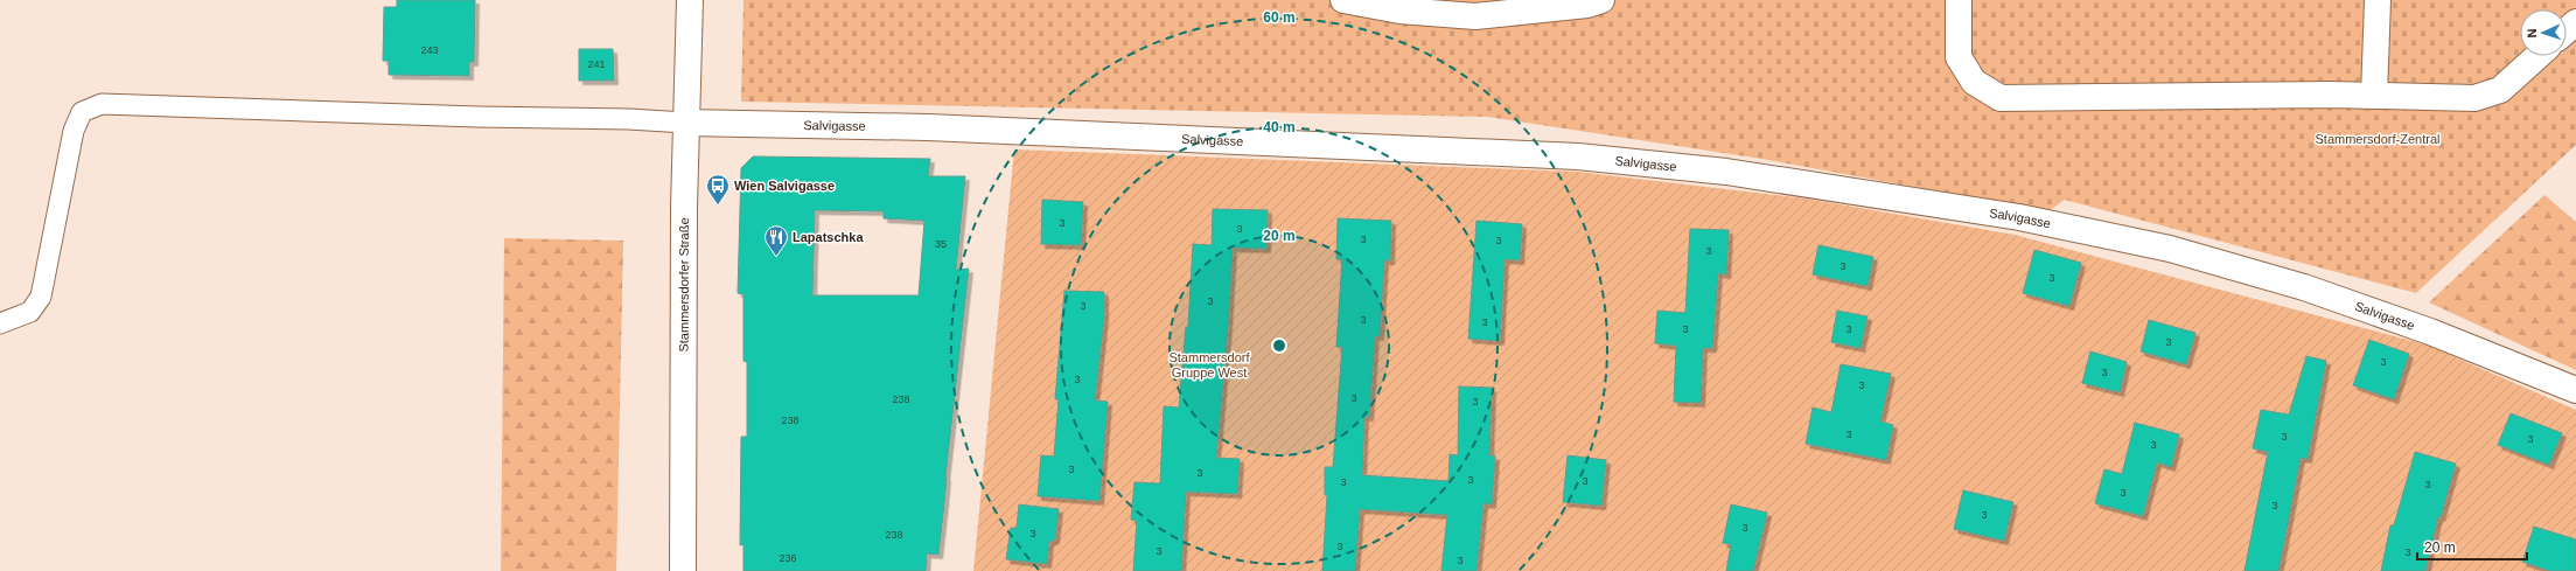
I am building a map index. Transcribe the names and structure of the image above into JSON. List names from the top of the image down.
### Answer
{
  "streets": {
    "street": ["Salvigasse", "Stammersdorfer Straße"]
  },
  "crossings": [
    ["Salvigasse", "Stammersdorfer Straße"]
  ],
  "parks": ["Stammersdorf-Zentral", "Stammersdorf Gruppe West"],
  "places": {
    "bus stop": ["Wien Salvigasse"],
    "restaurant": ["Lapatschka"]
  },
  "house_numbers": [
    "243",
    "241",
    "3",
    "3",
    "3",
    "3",
    "35",
    "3",
    "3",
    "3",
    "3",
    "3",
    "3",
    "3",
    "3",
    "3",
    "3",
    "3",
    "3",
    "3",
    "3",
    "3",
    "238",
    "3",
    "238",
    "3",
    "3",
    "3",
    "3",
    "3",
    "3",
    "3",
    "3",
    "3",
    "3",
    "3",
    "3",
    "3",
    "3",
    "3",
    "238",
    "3",
    "3",
    "3",
    "236",
    "3"
  ],
  "scale_bar": "20 m",
  "north": "left",
  "rings": ["60 m", "40 m", "20 m"]
}
